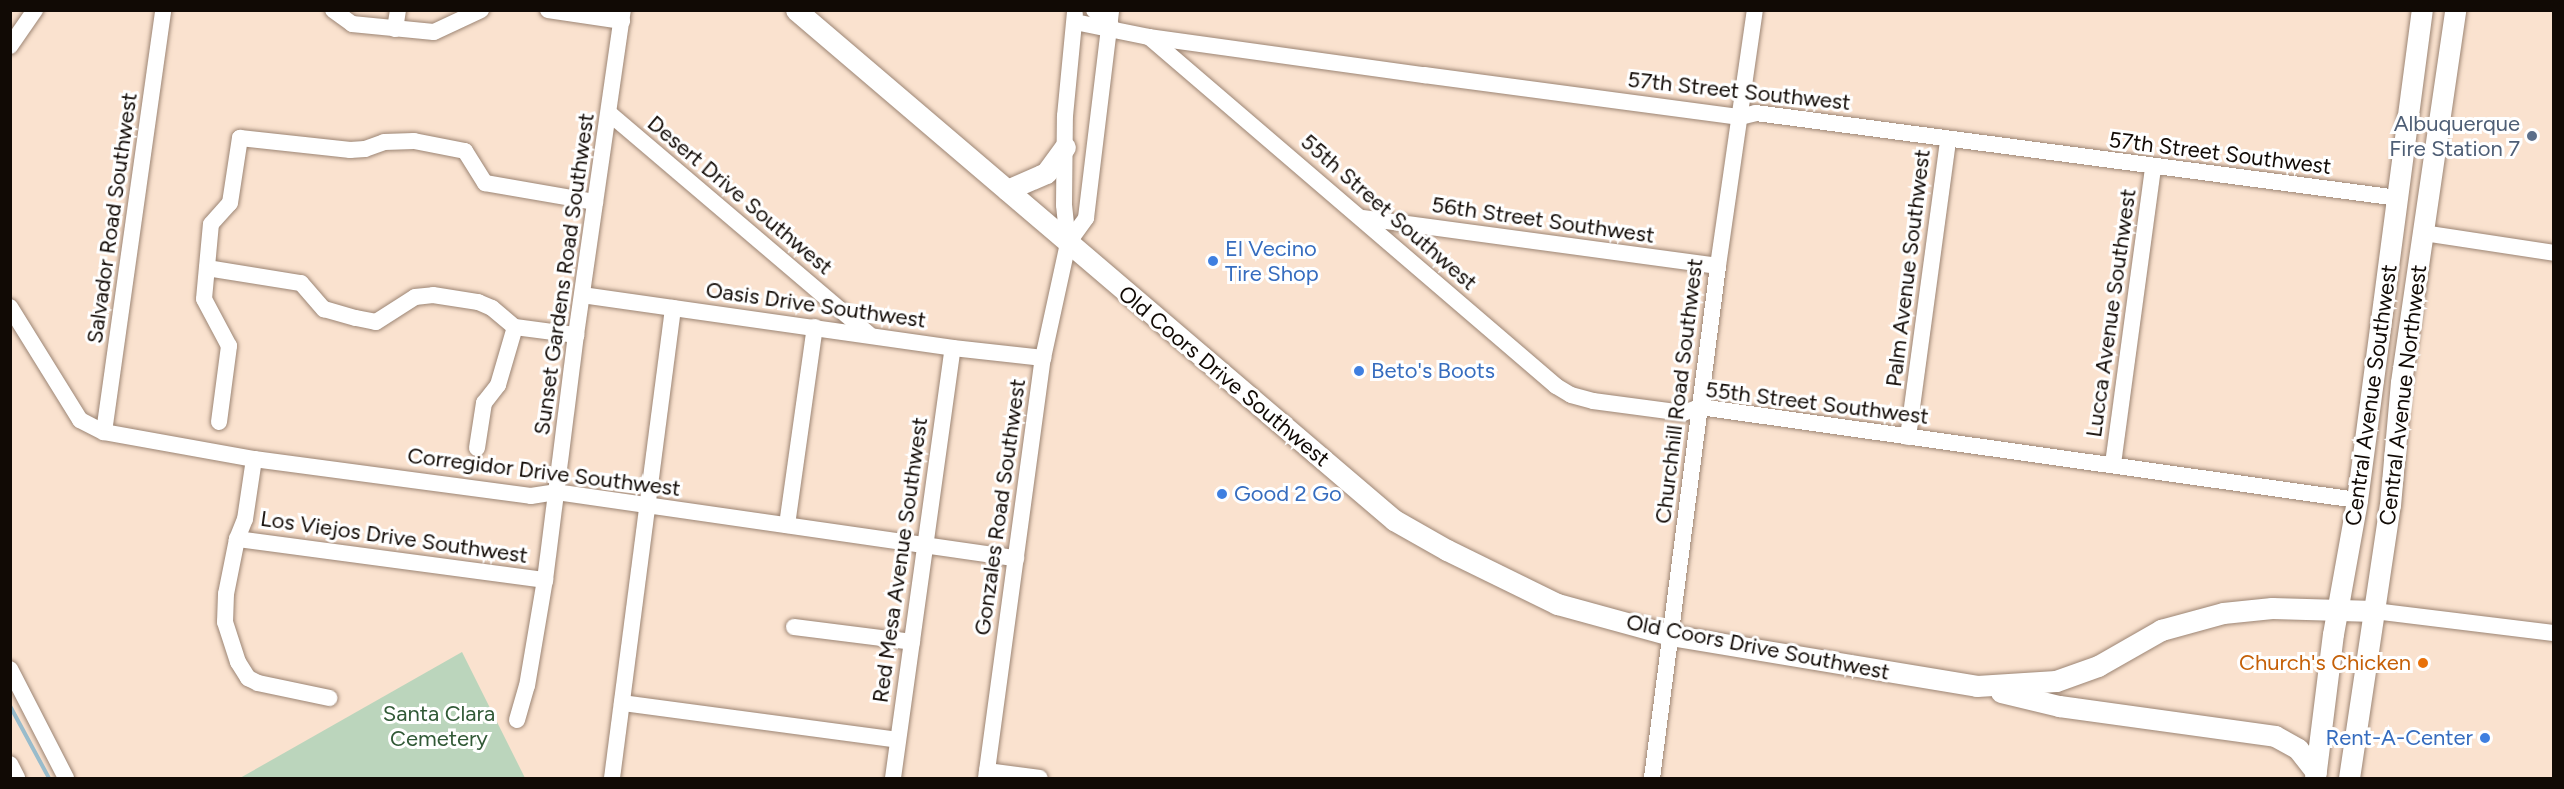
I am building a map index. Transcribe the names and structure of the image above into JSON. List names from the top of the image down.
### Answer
{
  "streets": {
    "main road": ["Old Coors Drive Southwest", "Central Avenue Southwest", "Central Avenue Northwest"],
    "street": [
      "57th Street Southwest",
      "Desert Drive Southwest",
      "55th Street Southwest",
      "Salvador Road Southwest",
      "56th Street Southwest",
      "Palm Avenue Southwest",
      "Sunset Gardens Road Southwest",
      "Oasis Drive Southwest",
      "Lucca Avenue Southwest",
      "Churchhill Road Southwest",
      "Corregidor Drive Southwest",
      "Gonzales Road Southwest",
      "Los Viejos Drive Southwest",
      "Red Mesa Avenue Southwest"
    ]
  },
  "crossings": [
    ["57th Street Southwest", "55th Street Southwest"],
    ["57th Street Southwest", "Palm Avenue Southwest"],
    ["57th Street Southwest", "Lucca Avenue Southwest"],
    ["57th Street Southwest", "Churchhill Road Southwest"],
    ["57th Street Southwest", "Central Avenue Southwest"],
    ["57th Street Southwest", "Gonzales Road Southwest"],
    ["Desert Drive Southwest", "Sunset Gardens Road Southwest"],
    ["Desert Drive Southwest", "Oasis Drive Southwest"],
    ["55th Street Southwest", "56th Street Southwest"],
    ["55th Street Southwest", "Palm Avenue Southwest"],
    ["55th Street Southwest", "Lucca Avenue Southwest"],
    ["55th Street Southwest", "Churchhill Road Southwest"],
    ["55th Street Southwest", "Central Avenue Southwest"],
    ["Salvador Road Southwest", "Corregidor Drive Southwest"],
    ["56th Street Southwest", "Churchhill Road Southwest"],
    ["Sunset Gardens Road Southwest", "Oasis Drive Southwest"],
    ["Sunset Gardens Road Southwest", "Corregidor Drive Southwest"],
    ["Sunset Gardens Road Southwest", "Los Viejos Drive Southwest"],
    ["Oasis Drive Southwest", "Gonzales Road Southwest"],
    ["Oasis Drive Southwest", "Red Mesa Avenue Southwest"],
    ["Old Coors Drive Southwest", "Churchhill Road Southwest"],
    ["Old Coors Drive Southwest", "Central Avenue Southwest"],
    ["Old Coors Drive Southwest", "Central Avenue Northwest"],
    ["Old Coors Drive Southwest", "Gonzales Road Southwest"],
    ["Corregidor Drive Southwest", "Gonzales Road Southwest"],
    ["Corregidor Drive Southwest", "Red Mesa Avenue Southwest"]
  ],
  "parks": ["Santa Clara Cemetery"],
  "places": [
    "Albuquerque Fire Station 7",
    "El Vecino Tire Shop",
    "Beto's Boots",
    "Good 2 Go",
    "Church's Chicken",
    "Rent-A-Center"
  ]
}
